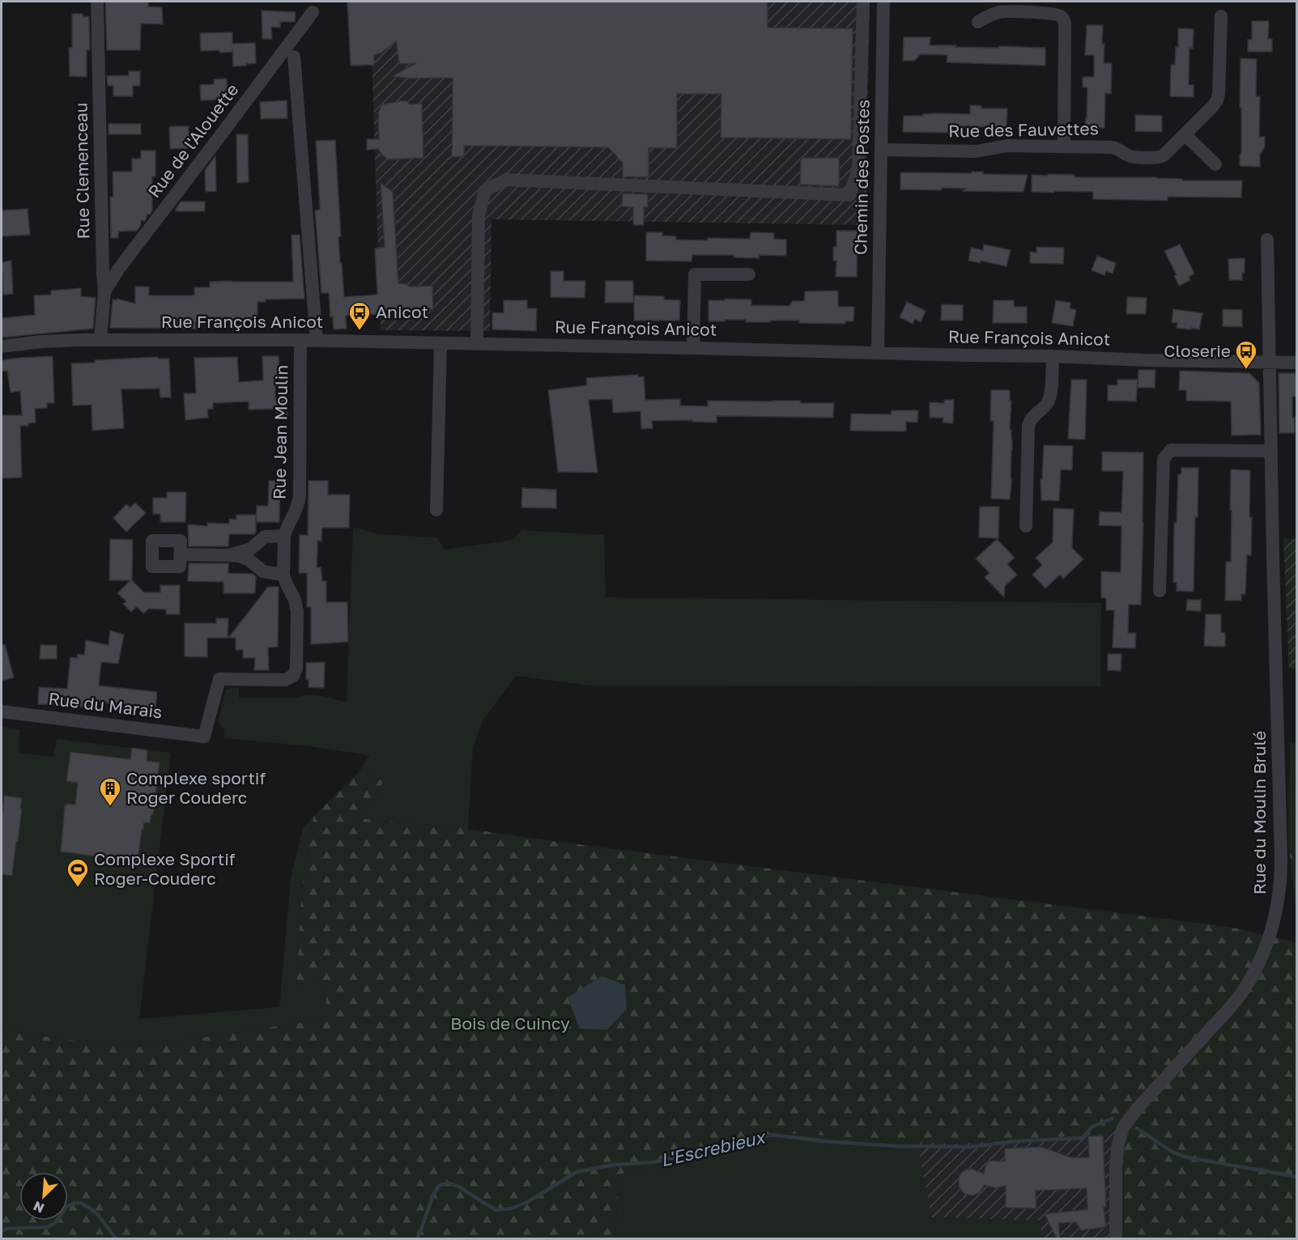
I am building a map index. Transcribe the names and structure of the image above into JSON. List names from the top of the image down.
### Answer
{
  "streets": {
    "street": [
      "Rue des Fauvettes",
      "Rue de l'Alouette",
      "Rue Clemenceau",
      "Chemin des Postes",
      "Rue François Anicot",
      "Rue Jean Moulin",
      "Rue du Marais",
      "Rue du Moulin Brulé"
    ]
  },
  "crossings": [
    ["Rue des Fauvettes", "Chemin des Postes"],
    ["Rue de l'Alouette", "Rue Clemenceau"],
    ["Rue Clemenceau", "Rue François Anicot"],
    ["Chemin des Postes", "Rue François Anicot"],
    ["Rue François Anicot", "Rue Jean Moulin"],
    ["Rue François Anicot", "Rue du Moulin Brulé"],
    ["Rue Jean Moulin", "Rue du Marais"]
  ],
  "water": ["L'Escrebieux"],
  "parks": ["Bois de Cuincy"],
  "places": {
    "bus stop": ["Anicot", "Closerie"],
    "building": ["Complexe sportif Roger Couderc"],
    "sports": ["Complexe Sportif Roger-Couderc"]
  },
  "north": "bottom left"
}
